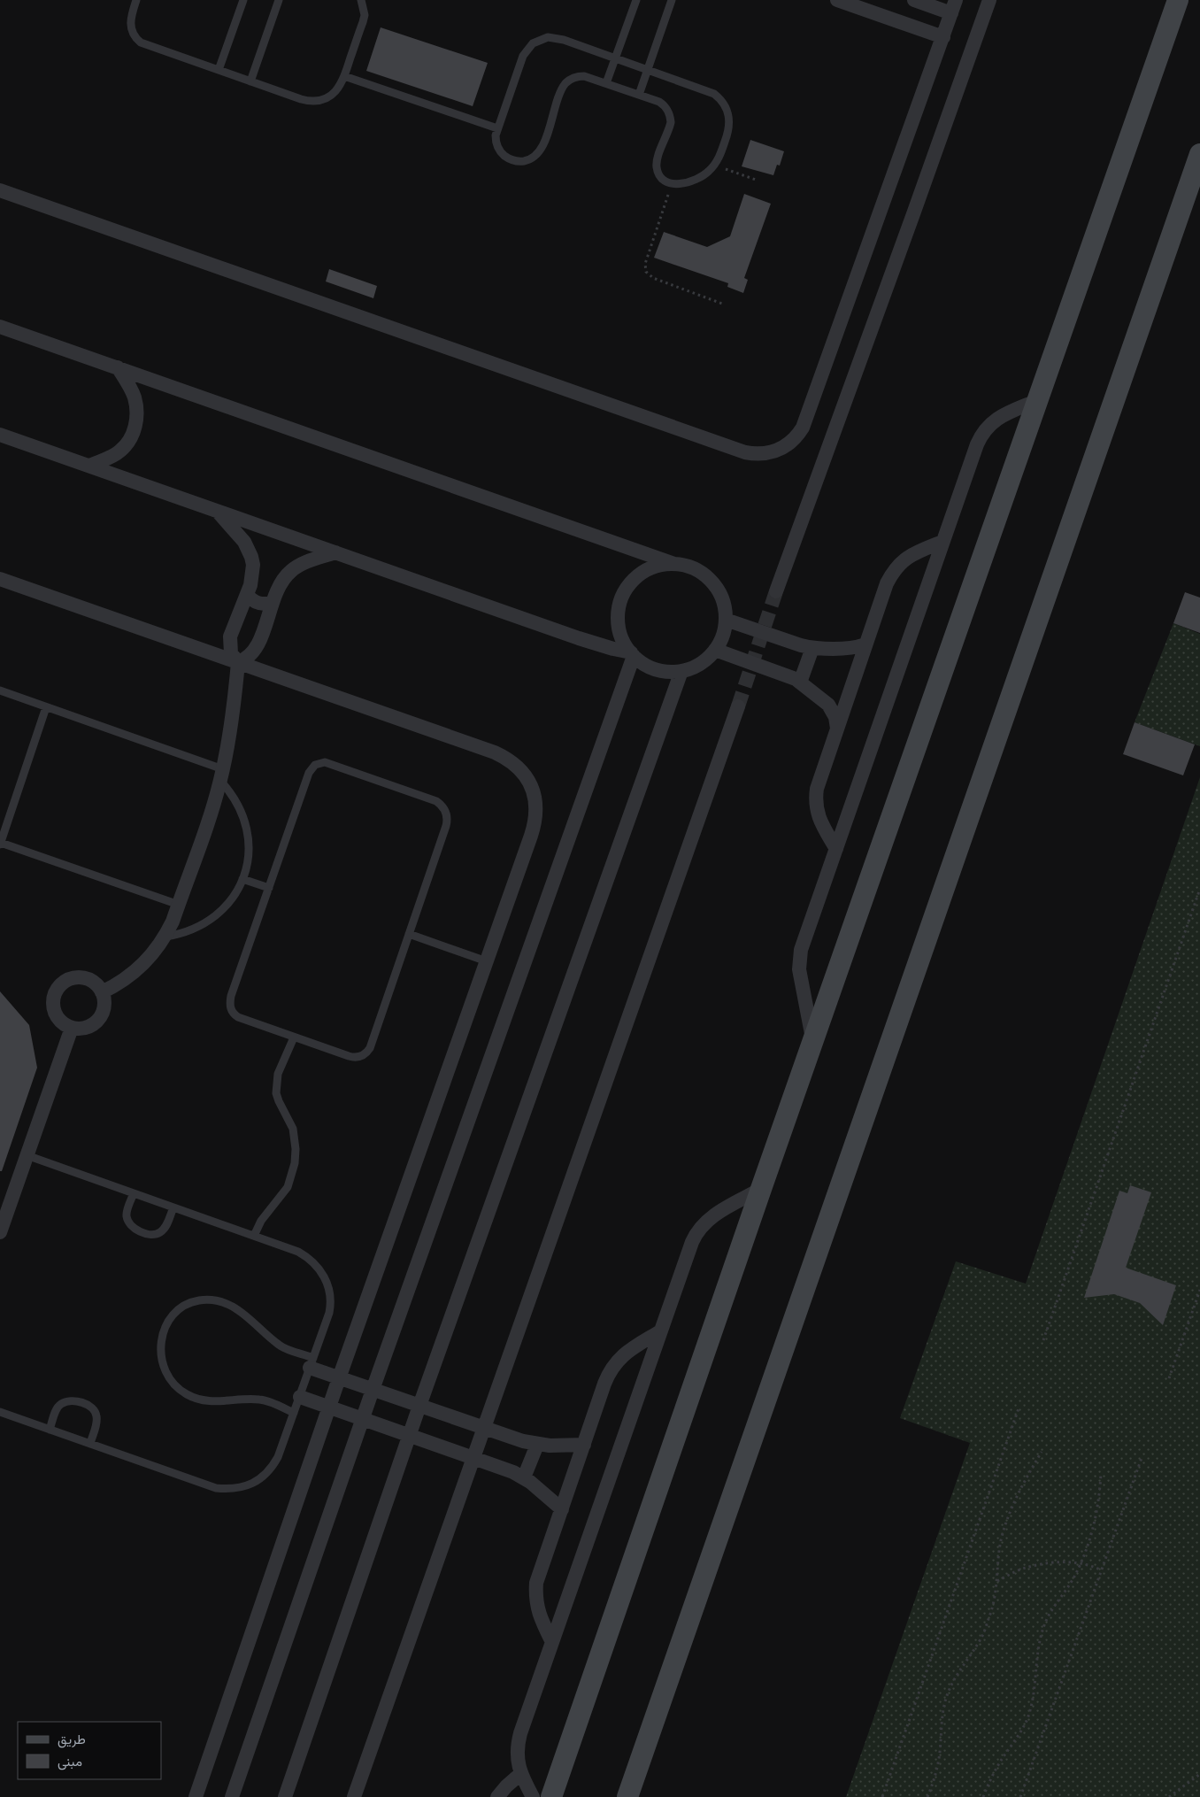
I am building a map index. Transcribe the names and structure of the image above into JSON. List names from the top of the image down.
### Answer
{
  "legend": ["طريق", "مبنى"]
}
